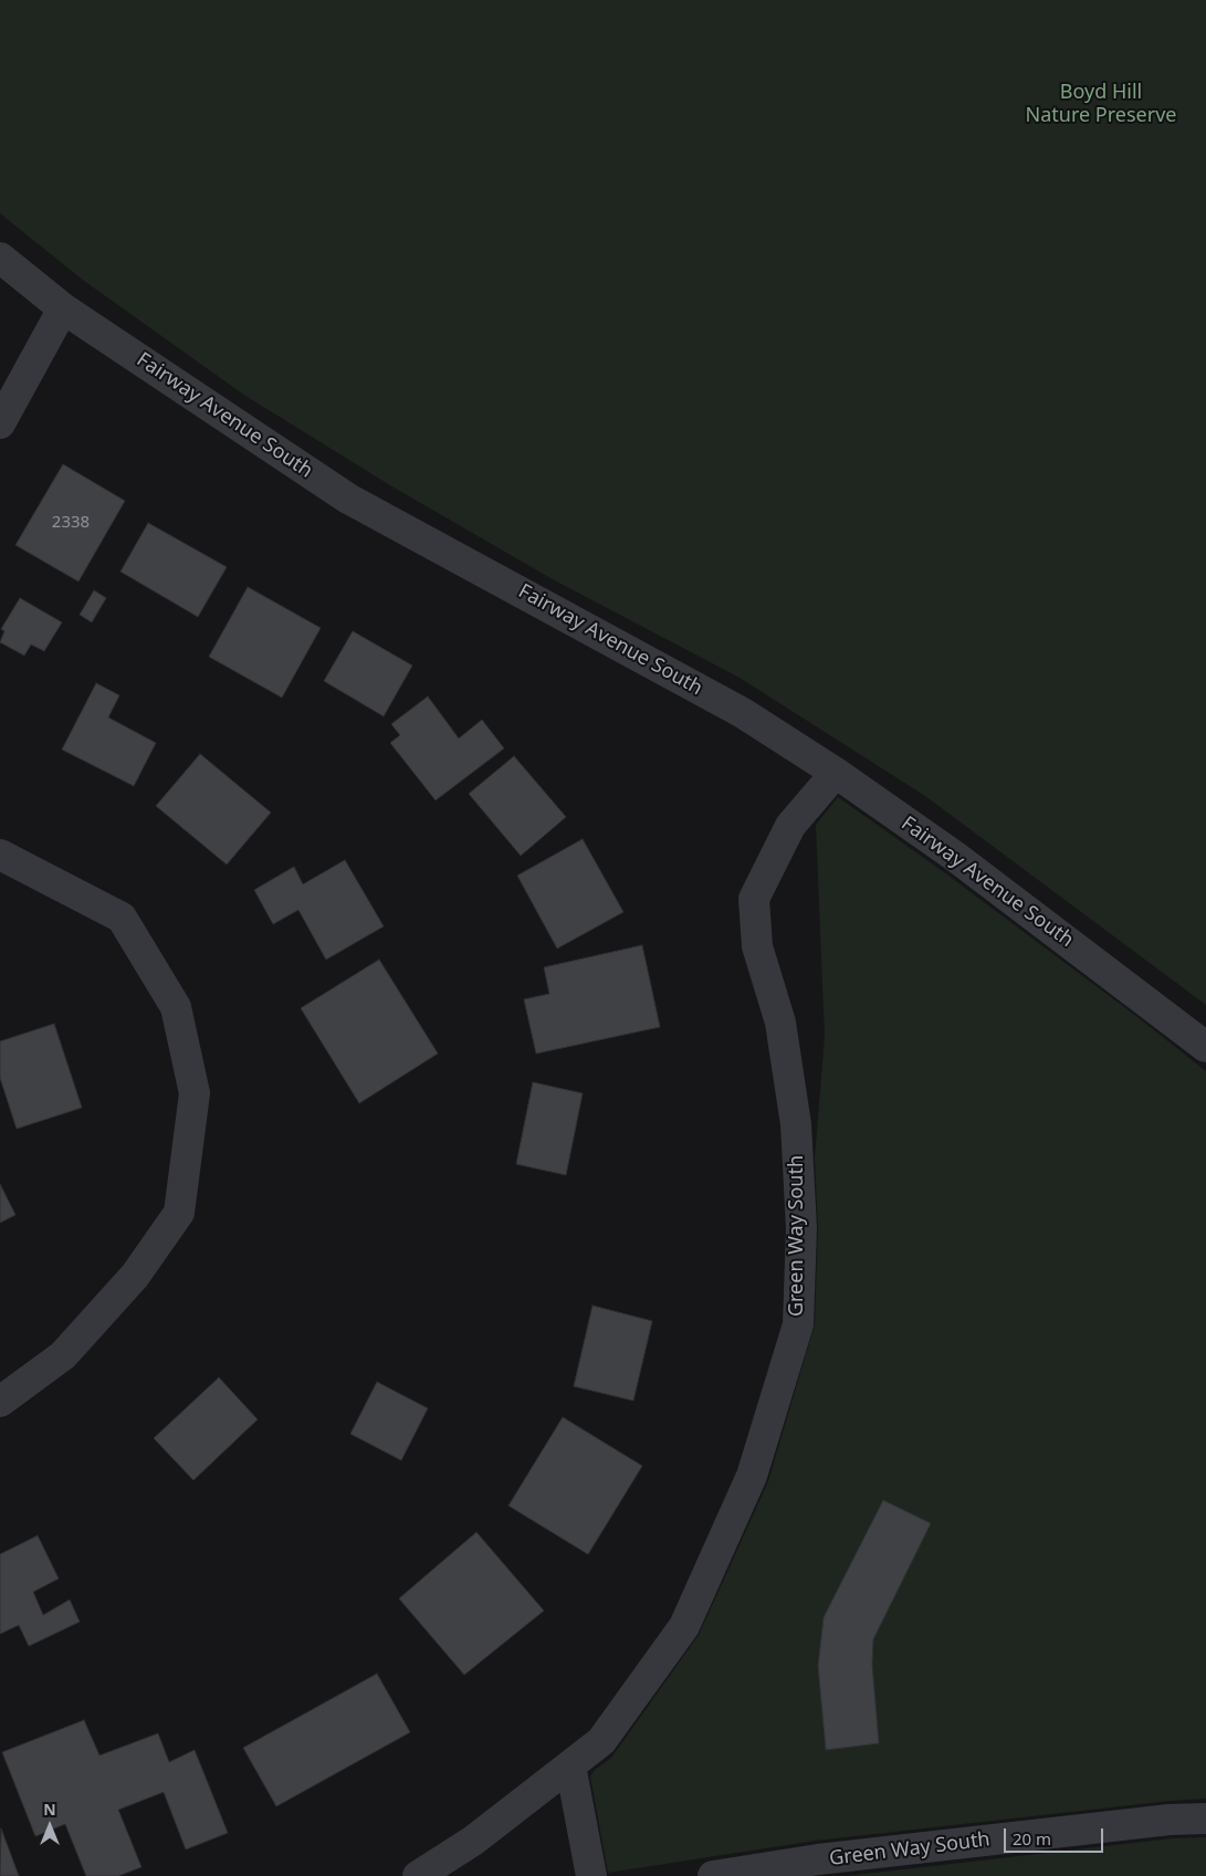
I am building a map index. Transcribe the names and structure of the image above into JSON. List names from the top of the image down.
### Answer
{
  "streets": {
    "street": ["Fairway Avenue South", "Green Way South"]
  },
  "crossings": [
    ["Fairway Avenue South", "Green Way South"]
  ],
  "parks": ["Boyd Hill Nature Preserve"],
  "house_numbers": ["2338"],
  "scale_bar": "20 m",
  "north": "top"
}
